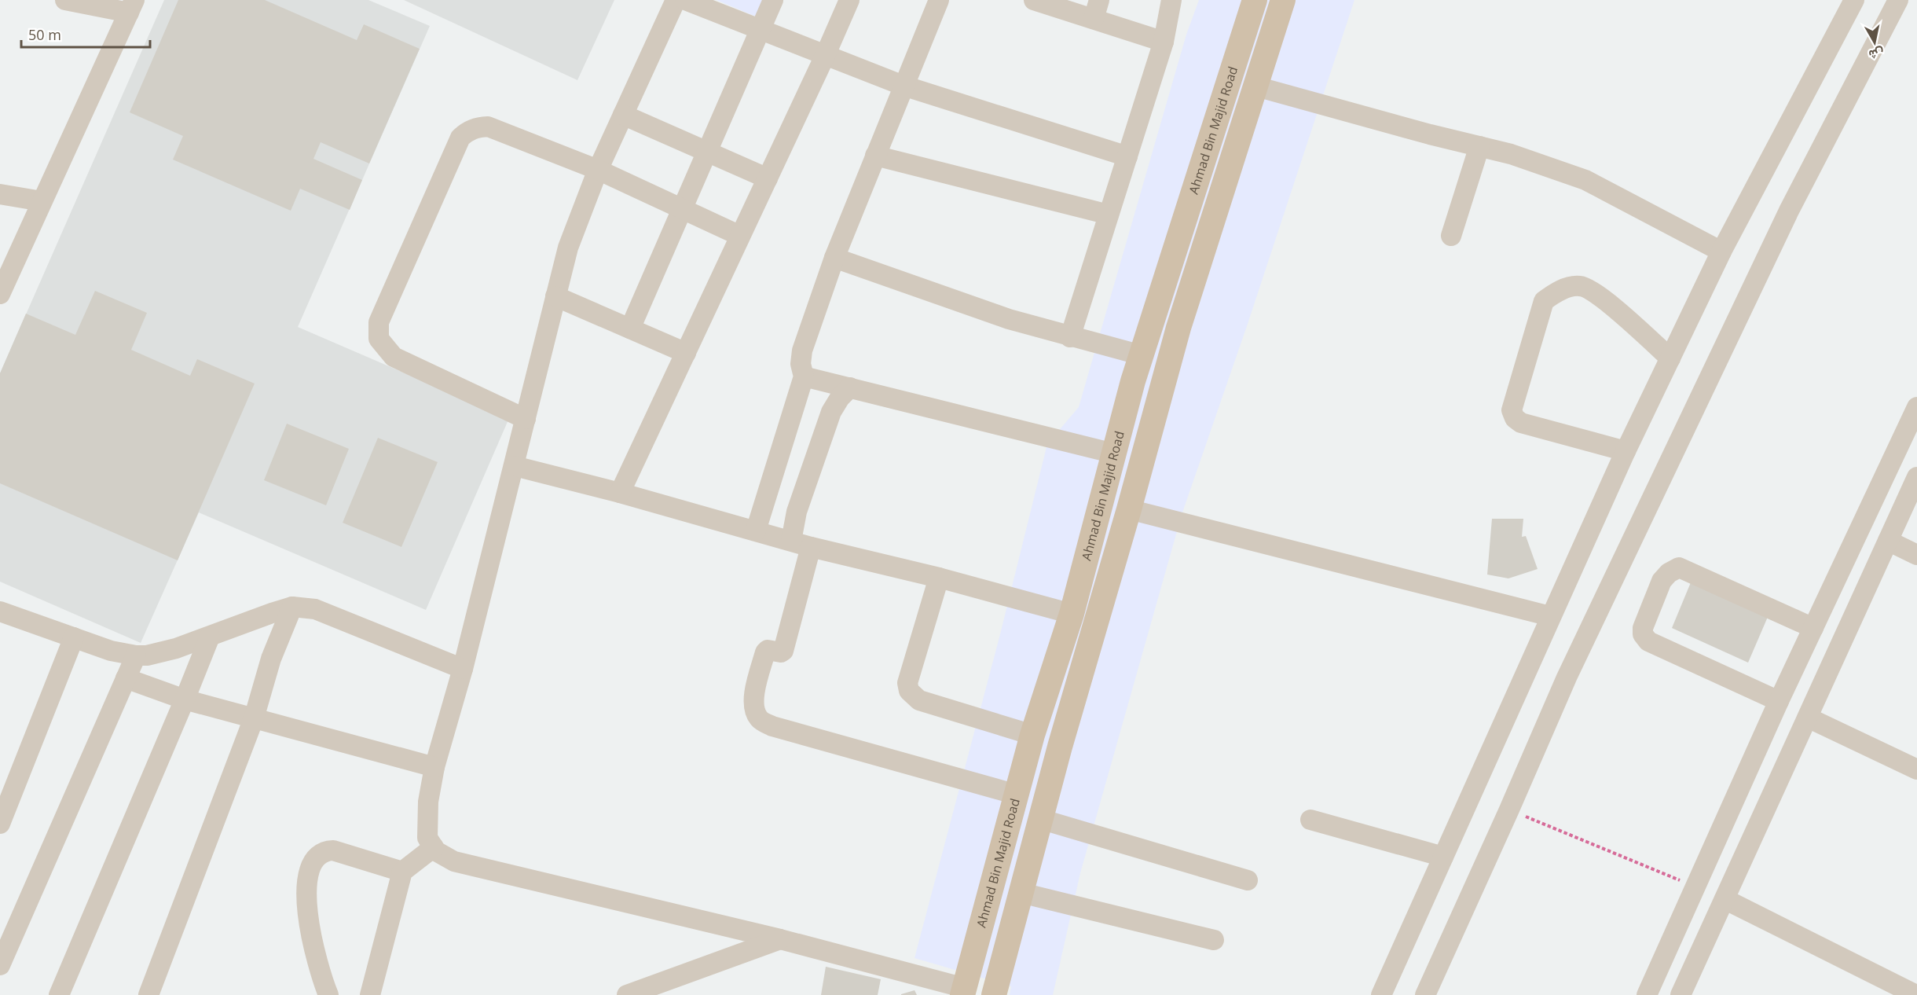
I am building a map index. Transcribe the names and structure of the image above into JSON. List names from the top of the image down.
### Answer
{
  "streets": {
    "main road": ["Ahmad Bin Majid Road"]
  },
  "scale_bar": "50 m",
  "north": "bottom"
}
